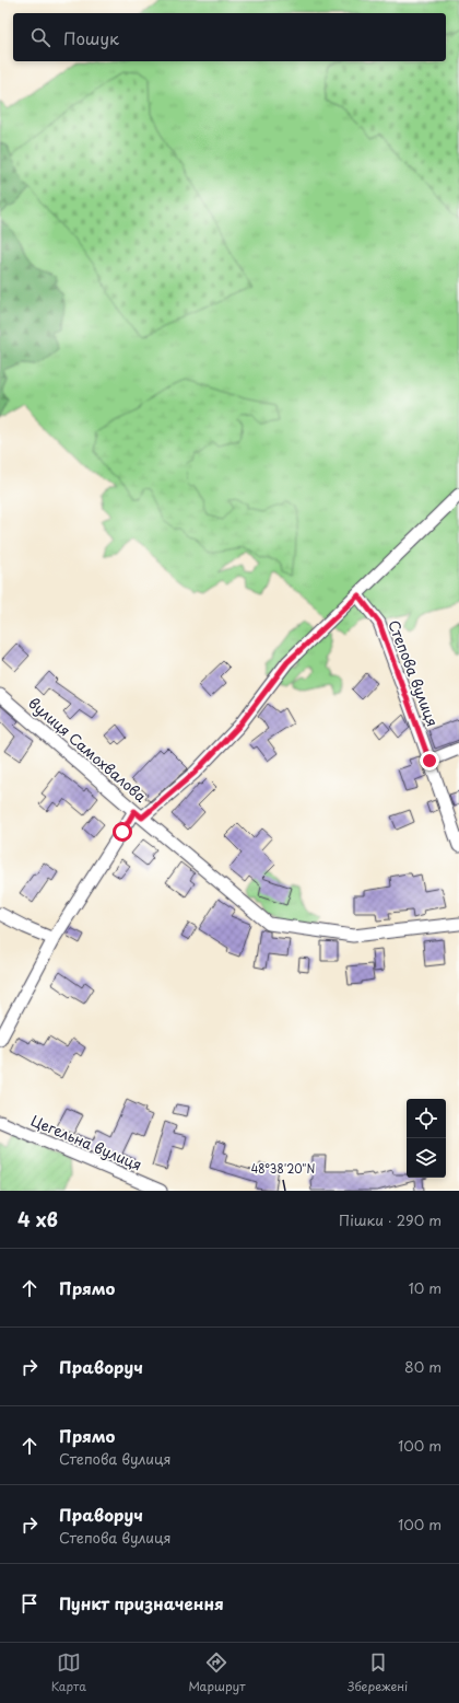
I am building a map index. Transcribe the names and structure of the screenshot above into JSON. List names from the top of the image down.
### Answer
{
  "streets": {
    "street": ["Степова вулиця", "вулиця Самохвалова", "Цегельна вулиця"]
  },
  "page": {
    "search": "Пошук",
    "heading": ["4 хв", "Пішки · 290 m"],
    "list": [
      ["Прямо", "10 m"],
      ["Праворуч", "80 m"],
      ["Прямо", "Степова вулиця", "100 m"],
      ["Праворуч", "Степова вулиця", "100 m"],
      "Пункт призначення"
    ],
    "nav": ["Карта", "Маршрут", "Збережені"]
  },
  "coordinates": ["48°38'20\"N"]
}
